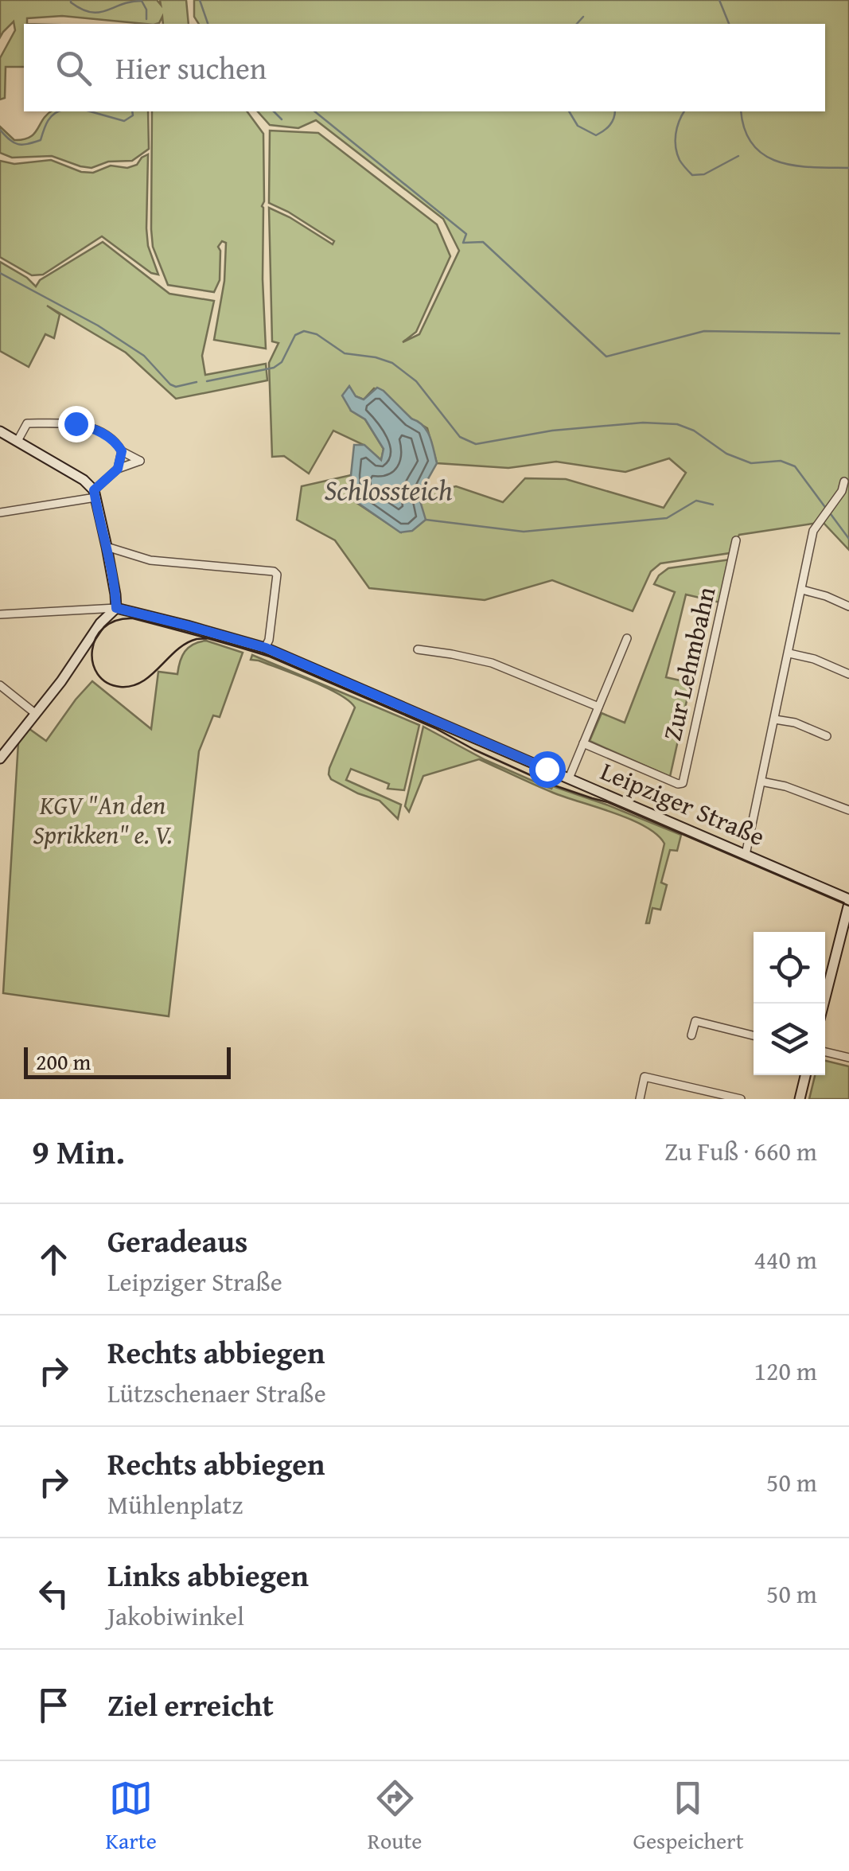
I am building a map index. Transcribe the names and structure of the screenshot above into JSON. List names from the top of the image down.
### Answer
{
  "streets": {
    "street": ["Zur Lehmbahn", "Leipziger Straße"]
  },
  "water": ["Schlossteich"],
  "parks": ["KGV \"An den Sprikken\" e. V."],
  "scale_bar": "200 m",
  "page": {
    "search": "Hier suchen",
    "scale": "200 m",
    "heading": ["9 Min.", "Zu Fuß · 660 m"],
    "list": [
      ["Geradeaus", "Leipziger Straße", "440 m"],
      ["Rechts abbiegen", "Lützschenaer Straße", "120 m"],
      ["Rechts abbiegen", "Mühlenplatz", "50 m"],
      ["Links abbiegen", "Jakobiwinkel", "50 m"],
      "Ziel erreicht"
    ],
    "nav": ["Karte", "Route", "Gespeichert"]
  }
}
